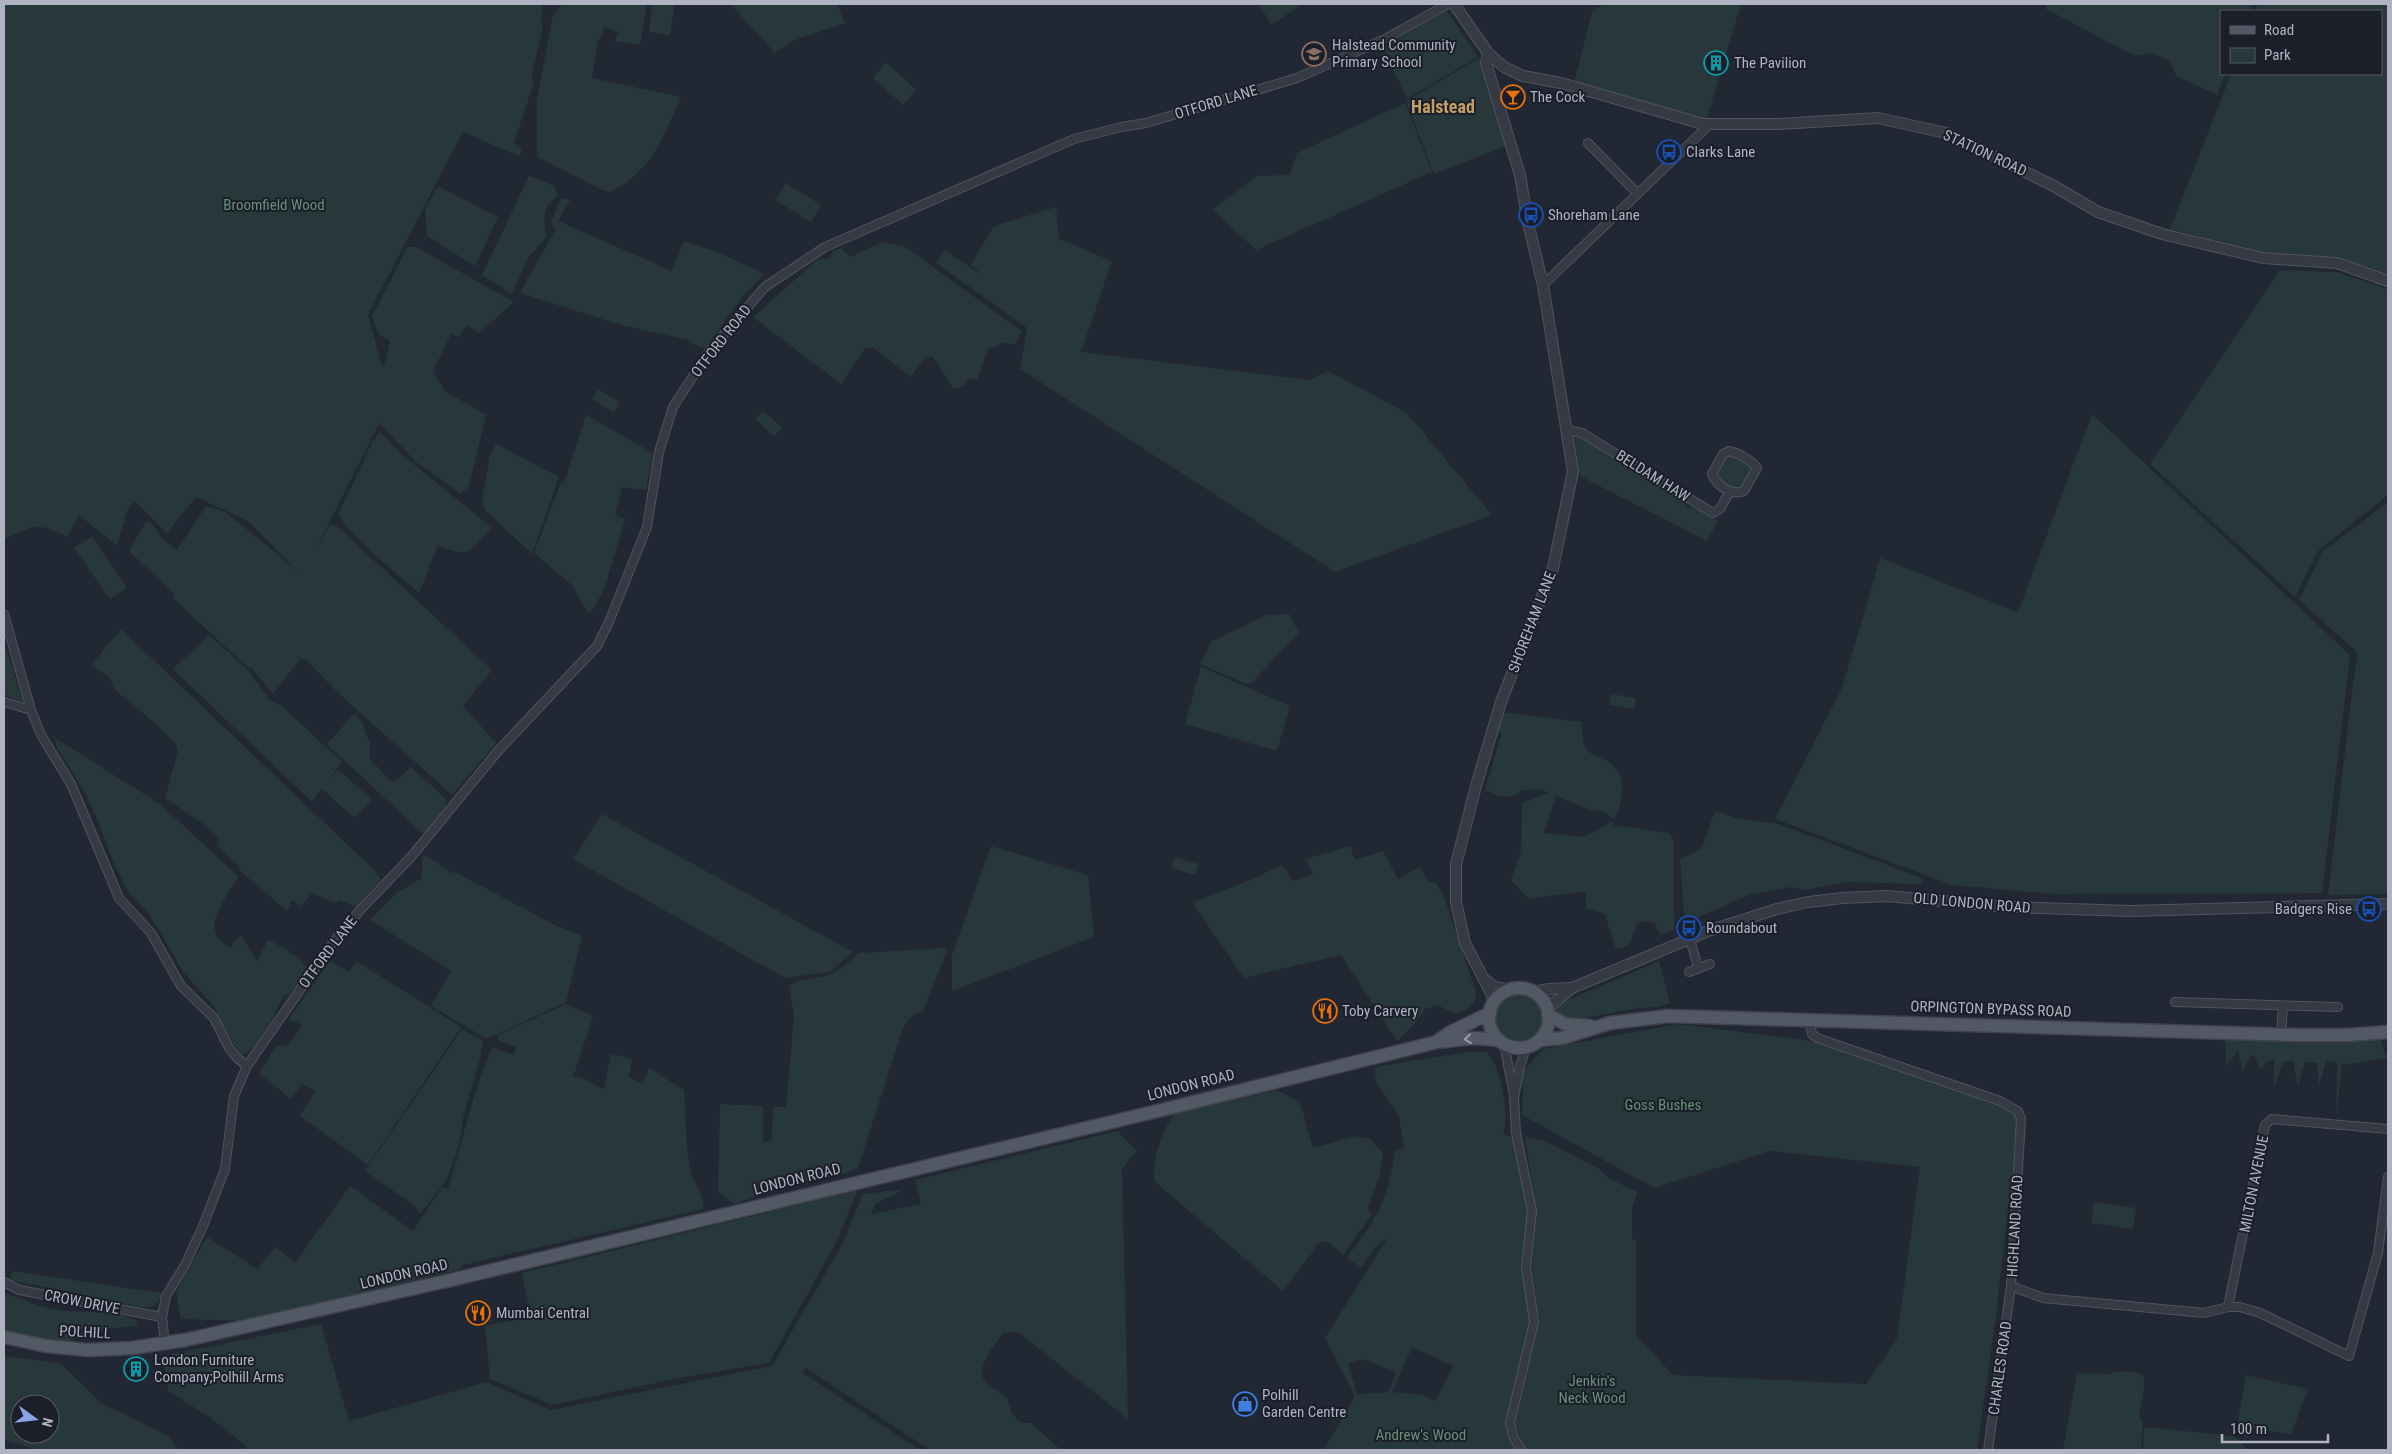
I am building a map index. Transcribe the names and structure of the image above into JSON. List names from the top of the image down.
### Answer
{
  "streets": {
    "main road": ["ORPINGTON BYPASS ROAD", "LONDON ROAD", "POLHILL"],
    "street": [
      "OTFORD LANE",
      "STATION ROAD",
      "OTFORD ROAD",
      "BELDAM HAW",
      "SHOREHAM LANE",
      "OLD LONDON ROAD",
      "MILTON AVENUE",
      "HIGHLAND ROAD",
      "CROW DRIVE",
      "CHARLES ROAD"
    ]
  },
  "crossings": [
    ["OTFORD LANE", "OTFORD ROAD"],
    ["OTFORD LANE", "LONDON ROAD"],
    ["OTFORD LANE", "CROW DRIVE"],
    ["OTFORD LANE", "POLHILL"],
    ["STATION ROAD", "SHOREHAM LANE"],
    ["BELDAM HAW", "SHOREHAM LANE"],
    ["SHOREHAM LANE", "OLD LONDON ROAD"],
    ["SHOREHAM LANE", "ORPINGTON BYPASS ROAD"],
    ["SHOREHAM LANE", "LONDON ROAD"],
    ["OLD LONDON ROAD", "ORPINGTON BYPASS ROAD"],
    ["OLD LONDON ROAD", "LONDON ROAD"],
    ["ORPINGTON BYPASS ROAD", "LONDON ROAD"],
    ["ORPINGTON BYPASS ROAD", "HIGHLAND ROAD"],
    ["LONDON ROAD", "POLHILL"],
    ["MILTON AVENUE", "HIGHLAND ROAD"],
    ["HIGHLAND ROAD", "CHARLES ROAD"]
  ],
  "districts": ["Halstead"],
  "parks": [
    "Broomfield Wood",
    "Goss Bushes",
    "Jenkin's Neck Wood",
    "Andrew's Wood"
  ],
  "places": {
    "school or university": ["Halstead Community Primary School"],
    "building": ["The Pavilion", "London Furniture Company;Polhill Arms"],
    "bar": ["The Cock"],
    "bus stop": [
      "Clarks Lane",
      "Shoreham Lane",
      "Badgers Rise",
      "Roundabout"
    ],
    "restaurant": ["Toby Carvery", "Mumbai Central"],
    "shop": ["Polhill Garden Centre"]
  },
  "legend": ["Road", "Park"],
  "scale_bar": "100 m",
  "north": "right"
}
